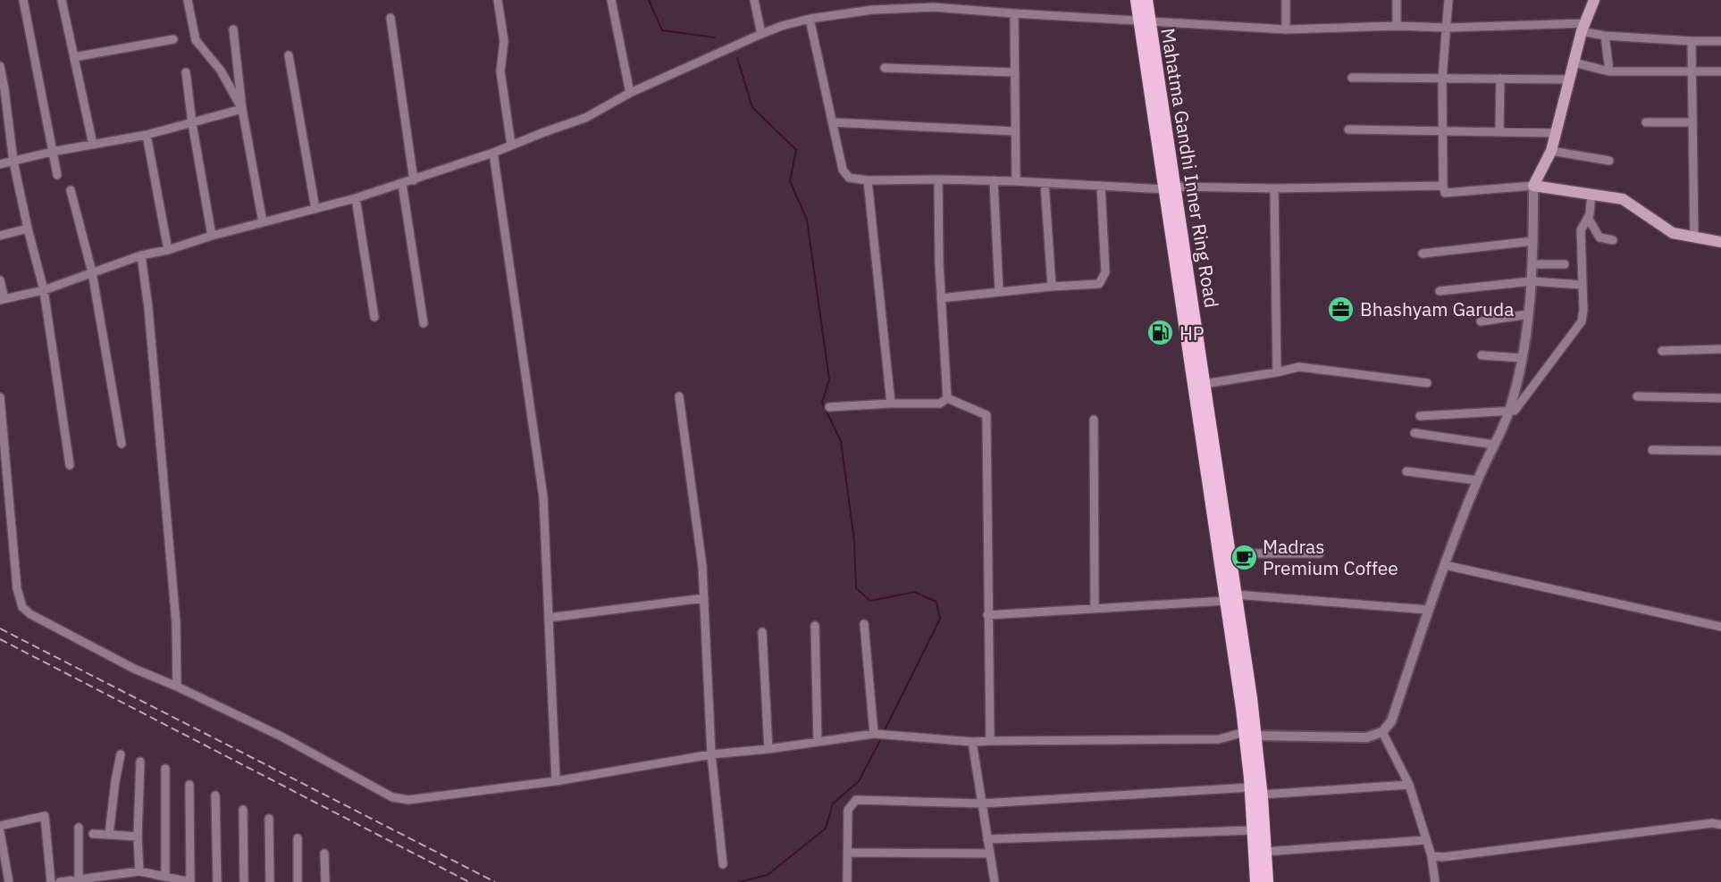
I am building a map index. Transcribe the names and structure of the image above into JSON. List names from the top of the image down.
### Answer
{
  "streets": {
    "main road": ["Mahatma Gandhi Inner Ring Road"]
  },
  "places": {
    "office": ["Bhashyam Garuda"],
    "fuel station": ["HP"],
    "cafe": ["Madras Premium Coffee"]
  }
}
